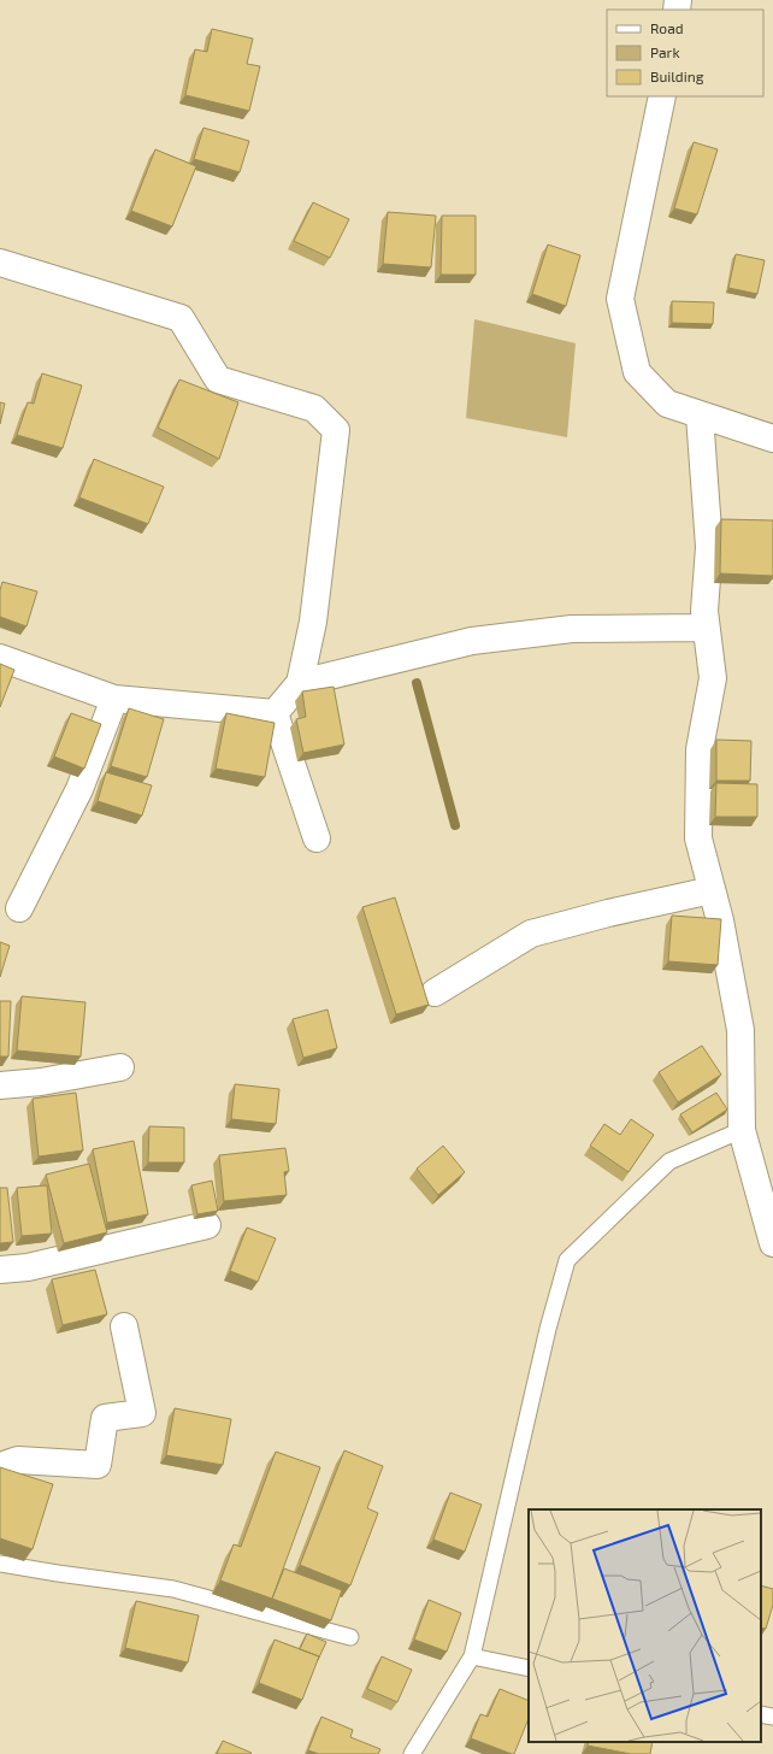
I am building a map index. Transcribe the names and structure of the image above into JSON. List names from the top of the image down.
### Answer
{
  "legend": ["Road", "Park", "Building"]
}
